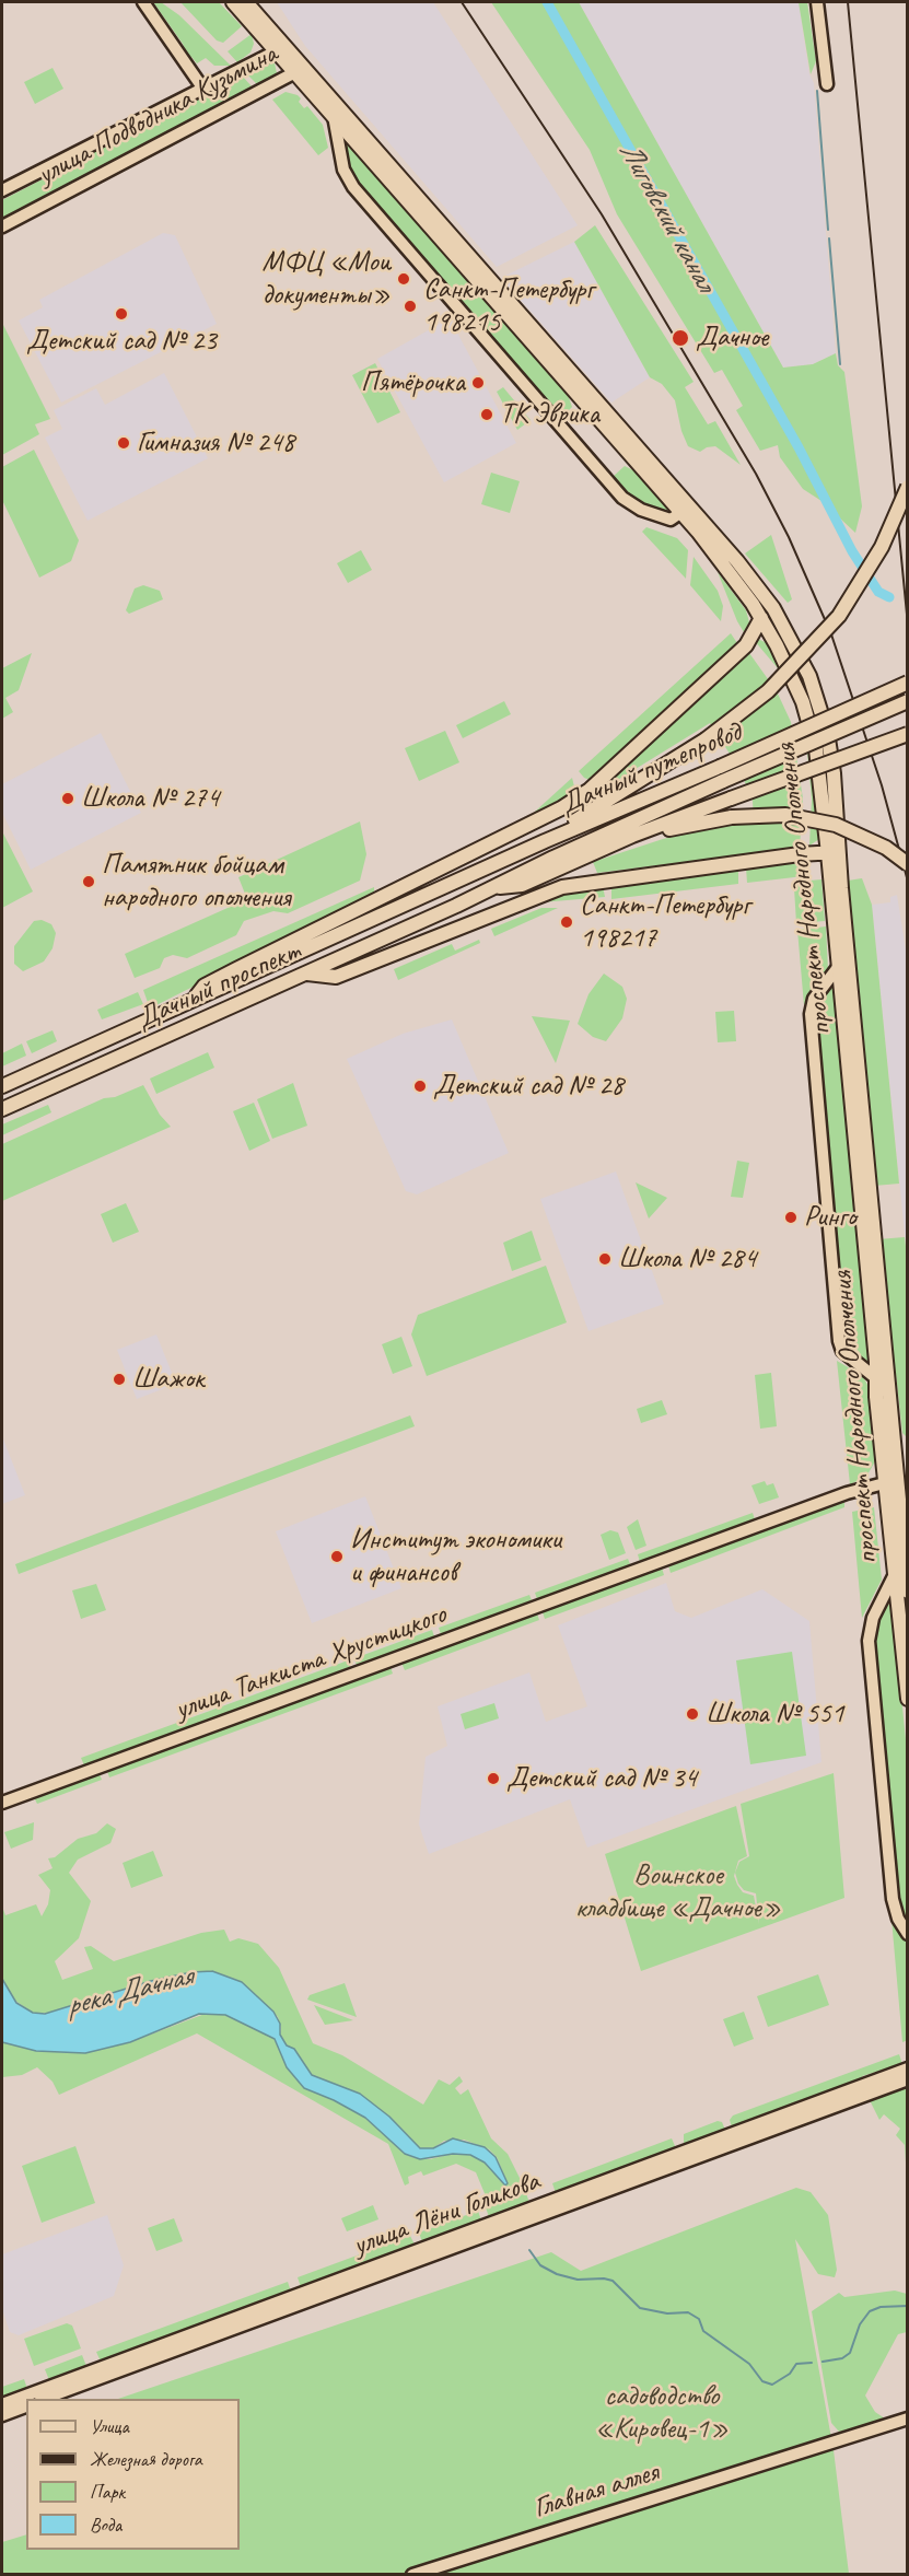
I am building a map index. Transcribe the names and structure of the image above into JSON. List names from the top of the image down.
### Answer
{
  "streets": {
    "main road": ["Дачный путепровод", "проспект Народного Ополчения", "Дачный проспект"],
    "street": [
      "улица Подводника Кузьмина",
      "улица Танкиста Хрустицкого",
      "улица Лёни Голикова",
      "Главная аллея"
    ]
  },
  "crossings": [
    ["улица Подводника Кузьмина", "проспект Народного Ополчения"],
    ["Дачный путепровод", "Дачный проспект"],
    ["проспект Народного Ополчения", "улица Танкиста Хрустицкого"]
  ],
  "water": ["Лиговский канал", "река Дачная"],
  "parks": ["Воинское кладбище «Дачное»", "садоводство «Кировец-1»"],
  "places": [
    "МФЦ «Мои документы»",
    "Санкт-Петербург 198215",
    "Детский сад № 23",
    "Дачное",
    "Пятёрочка",
    "ТК Эврика",
    "Гимназия № 248",
    "Школа № 274",
    "Памятник бойцам народного ополчения",
    "Санкт-Петербург 198217",
    "Детский сад № 28",
    "Ринго",
    "Школа № 284",
    "Шажок",
    "Институт экономики и финансов",
    "Школа № 551",
    "Детский сад № 34"
  ],
  "legend": [
    "Улица",
    "Железная дорога",
    "Парк",
    "Вода"
  ]
}
